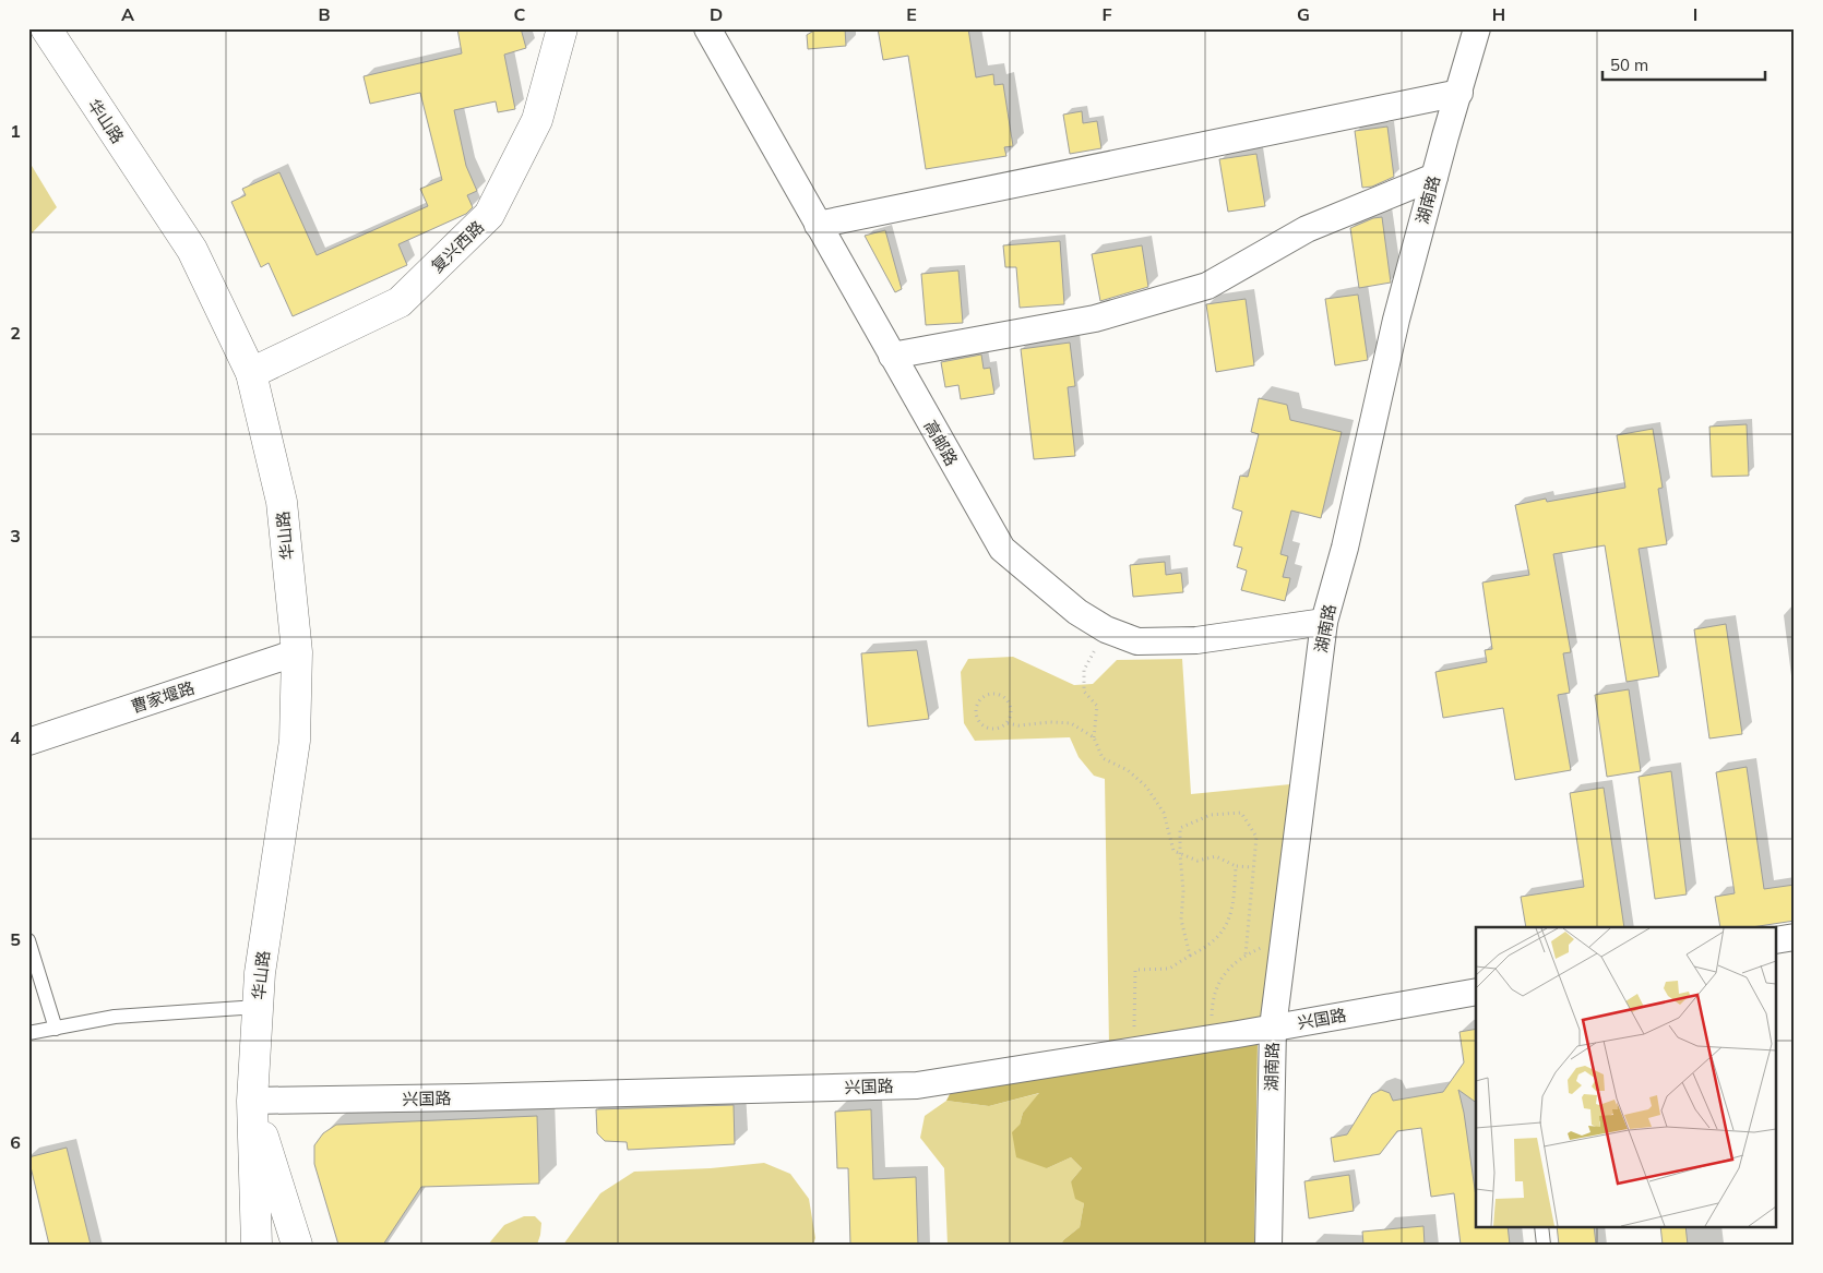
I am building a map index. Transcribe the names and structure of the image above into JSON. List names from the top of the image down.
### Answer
{
  "streets": {
    "main road": ["华山路", "复兴西路"],
    "street": [
      "湖南路",
      "高邮路",
      "曹家堰路",
      "兴国路"
    ]
  },
  "crossings": [
    ["华山路", "复兴西路"],
    ["华山路", "曹家堰路"],
    ["华山路", "兴国路"],
    ["湖南路", "高邮路"],
    ["湖南路", "兴国路"]
  ],
  "scale_bar": "50 m",
  "grid": {
    "columns": [
      "A",
      "B",
      "C",
      "D",
      "E",
      "F",
      "G",
      "H",
      "I"
    ],
    "rows": [
      "1",
      "2",
      "3",
      "4",
      "5",
      "6"
    ]
  }
}
